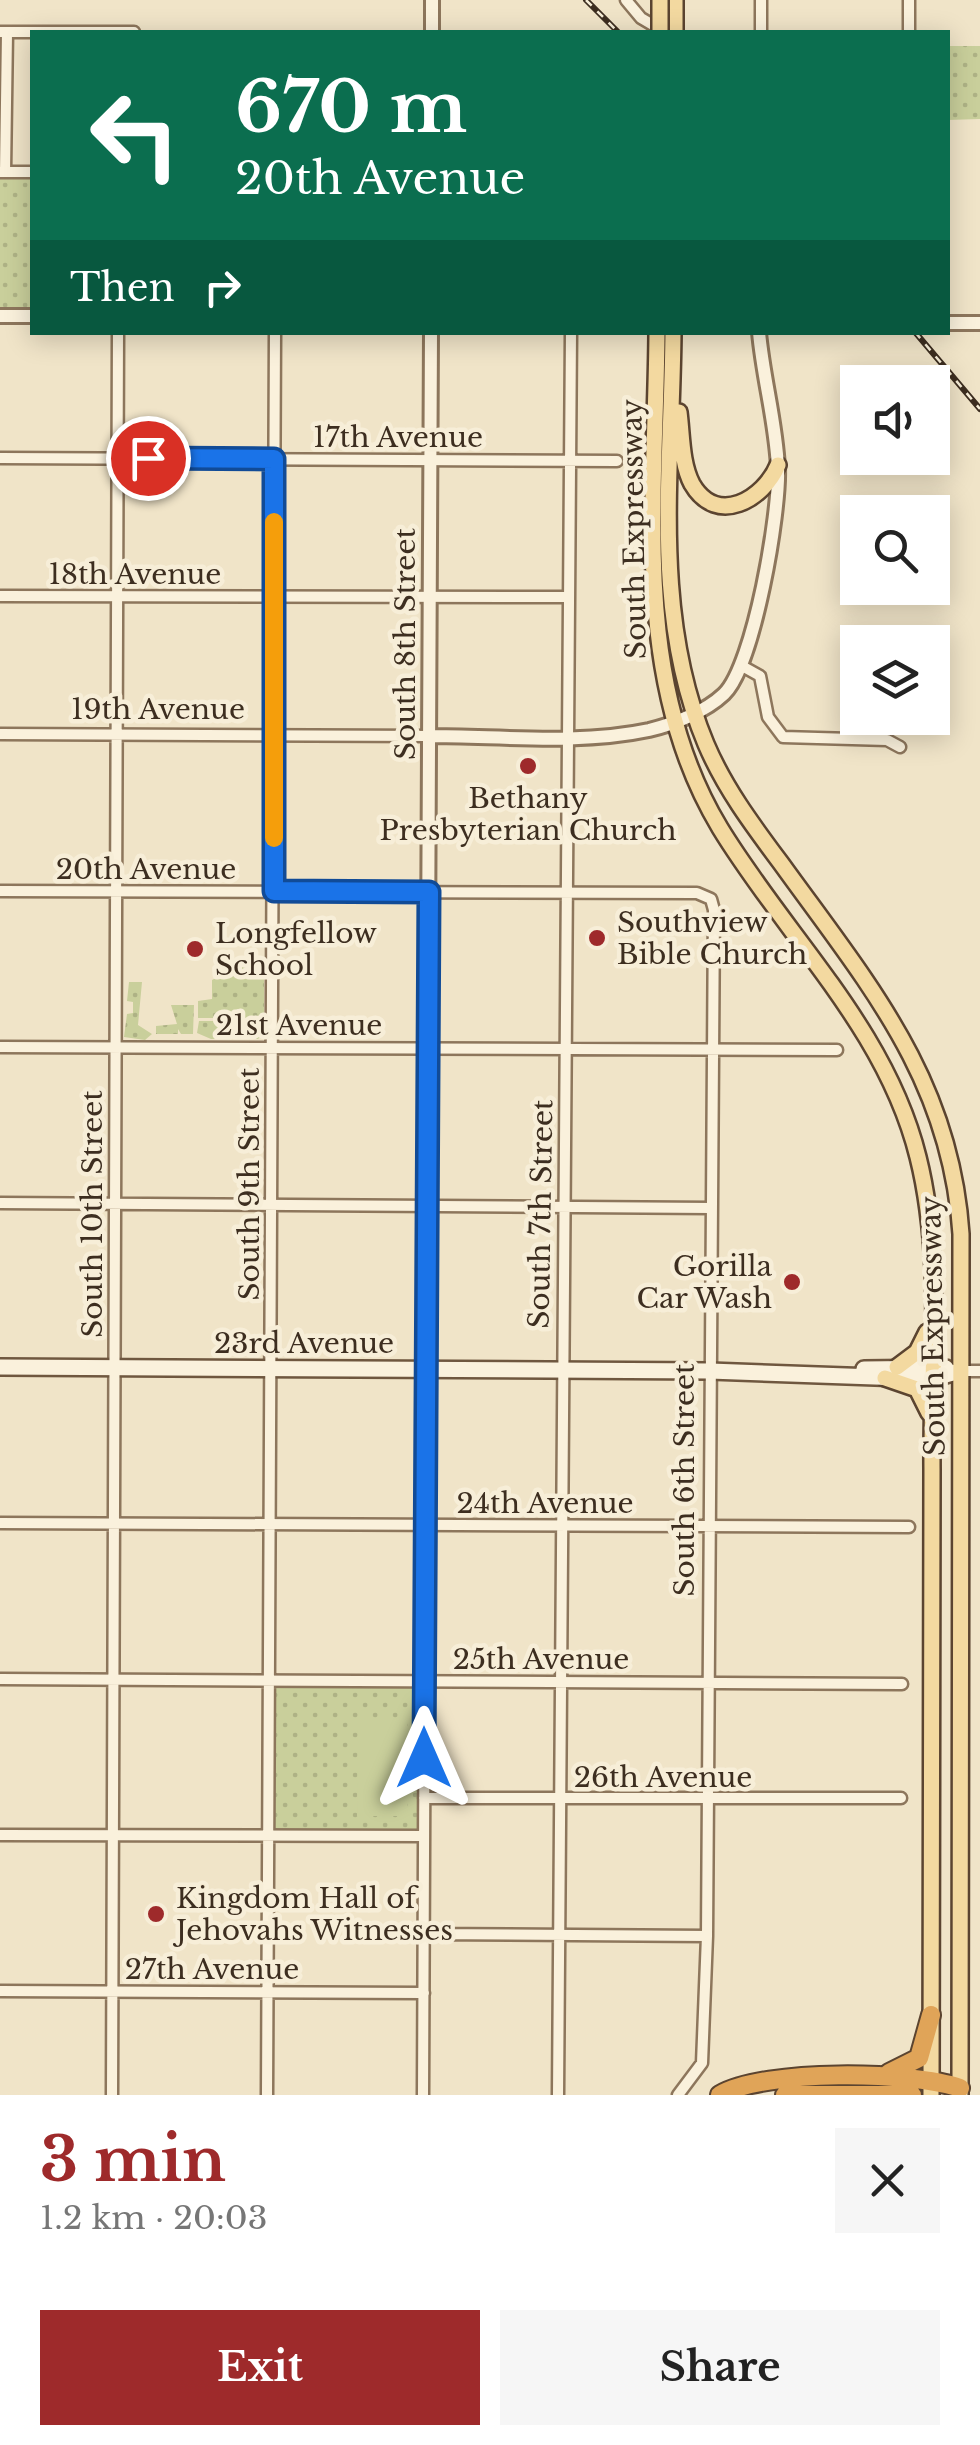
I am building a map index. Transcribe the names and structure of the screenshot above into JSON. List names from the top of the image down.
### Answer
{
  "streets": {
    "main road": ["South Expressway", "23rd Avenue"],
    "street": [
      "17th Avenue",
      "18th Avenue",
      "South 8th Street",
      "19th Avenue",
      "20th Avenue",
      "21st Avenue",
      "South 9th Street",
      "South 10th Street",
      "South 7th Street",
      "South 6th Street",
      "24th Avenue",
      "25th Avenue",
      "26th Avenue",
      "27th Avenue"
    ]
  },
  "crossings": [
    ["17th Avenue", "South 8th Street"],
    ["17th Avenue", "South 9th Street"],
    ["17th Avenue", "South 10th Street"],
    ["17th Avenue", "South 7th Street"],
    ["South Expressway", "19th Avenue"],
    ["South Expressway", "23rd Avenue"],
    ["18th Avenue", "South 8th Street"],
    ["18th Avenue", "South 9th Street"],
    ["18th Avenue", "South 10th Street"],
    ["18th Avenue", "South 7th Street"],
    ["South 8th Street", "19th Avenue"],
    ["South 8th Street", "20th Avenue"],
    ["South 8th Street", "21st Avenue"],
    ["South 8th Street", "23rd Avenue"],
    ["South 8th Street", "24th Avenue"],
    ["South 8th Street", "25th Avenue"],
    ["South 8th Street", "26th Avenue"],
    ["South 8th Street", "27th Avenue"],
    ["19th Avenue", "South 9th Street"],
    ["19th Avenue", "South 10th Street"],
    ["19th Avenue", "South 7th Street"],
    ["20th Avenue", "South 9th Street"],
    ["20th Avenue", "South 10th Street"],
    ["20th Avenue", "South 7th Street"],
    ["20th Avenue", "South 6th Street"],
    ["21st Avenue", "South 9th Street"],
    ["21st Avenue", "South 10th Street"],
    ["21st Avenue", "South 7th Street"],
    ["21st Avenue", "South 6th Street"],
    ["South 9th Street", "23rd Avenue"],
    ["South 9th Street", "24th Avenue"],
    ["South 9th Street", "25th Avenue"],
    ["South 9th Street", "27th Avenue"],
    ["South 10th Street", "23rd Avenue"],
    ["South 10th Street", "24th Avenue"],
    ["South 10th Street", "25th Avenue"],
    ["South 10th Street", "27th Avenue"],
    ["South 7th Street", "23rd Avenue"],
    ["South 7th Street", "24th Avenue"],
    ["South 7th Street", "25th Avenue"],
    ["South 7th Street", "26th Avenue"],
    ["23rd Avenue", "South 6th Street"],
    ["South 6th Street", "24th Avenue"],
    ["South 6th Street", "25th Avenue"],
    ["South 6th Street", "26th Avenue"]
  ],
  "places": [
    "Bethany Presbyterian Church",
    "Southview Bible Church",
    "Longfellow School",
    "Gorilla Car Wash",
    "Kingdom Hall of Jehovahs Witnesses"
  ],
  "page": {
    "turn": ["670 m", "20th Avenue"],
    "then": "Then",
    "heading": ["3 min", "1.2 km · 20:03"],
    "buttons": ["Exit", "Share"]
  }
}
